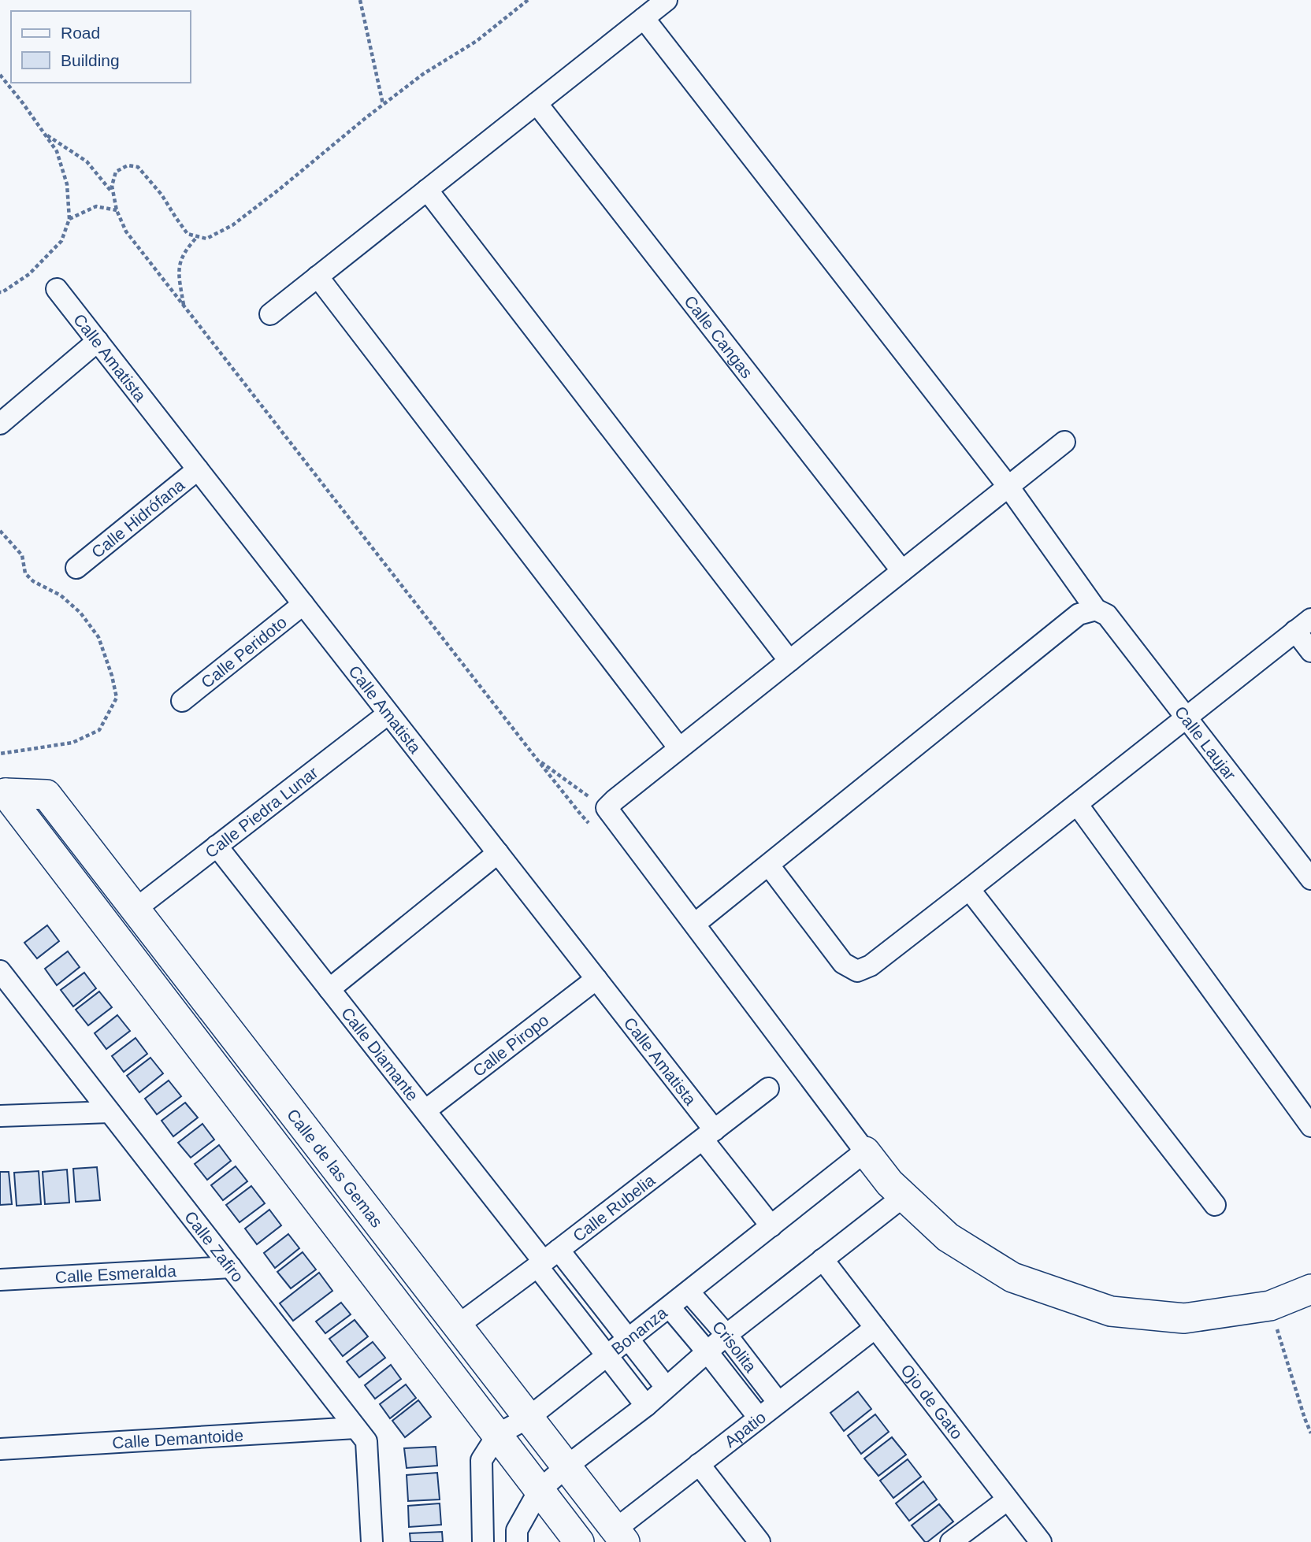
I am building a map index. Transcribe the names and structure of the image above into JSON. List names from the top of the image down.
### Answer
{
  "streets": {
    "street": [
      "Calle Cangas",
      "Calle Amatista",
      "Calle Hidrófana",
      "Calle Peridoto",
      "Calle Laujar",
      "Calle Piedra Lunar",
      "Calle Piropo",
      "Calle Diamante",
      "Calle de las Gemas",
      "Calle Rubelia",
      "Calle Zafiro",
      "Calle Esmeralda",
      "Bonanza",
      "Crisolita",
      "Ojo de Gato",
      "Apatio",
      "Calle Demantoide"
    ]
  },
  "crossings": [
    ["Calle Amatista", "Calle Hidrófana"],
    ["Calle Amatista", "Calle Peridoto"],
    ["Calle Amatista", "Calle Piedra Lunar"],
    ["Calle Amatista", "Calle Piropo"],
    ["Calle Amatista", "Calle Rubelia"],
    ["Calle Amatista", "Bonanza"],
    ["Calle Piedra Lunar", "Calle Diamante"],
    ["Calle Piedra Lunar", "Calle de las Gemas"],
    ["Calle Piropo", "Calle Diamante"],
    ["Calle Diamante", "Calle Rubelia"],
    ["Calle Diamante", "Bonanza"],
    ["Calle de las Gemas", "Calle Rubelia"],
    ["Calle de las Gemas", "Bonanza"],
    ["Calle de las Gemas", "Apatio"],
    ["Calle Zafiro", "Calle Esmeralda"],
    ["Calle Zafiro", "Calle Demantoide"],
    ["Bonanza", "Crisolita"],
    ["Crisolita", "Apatio"],
    ["Ojo de Gato", "Apatio"]
  ],
  "legend": ["Road", "Building"]
}
